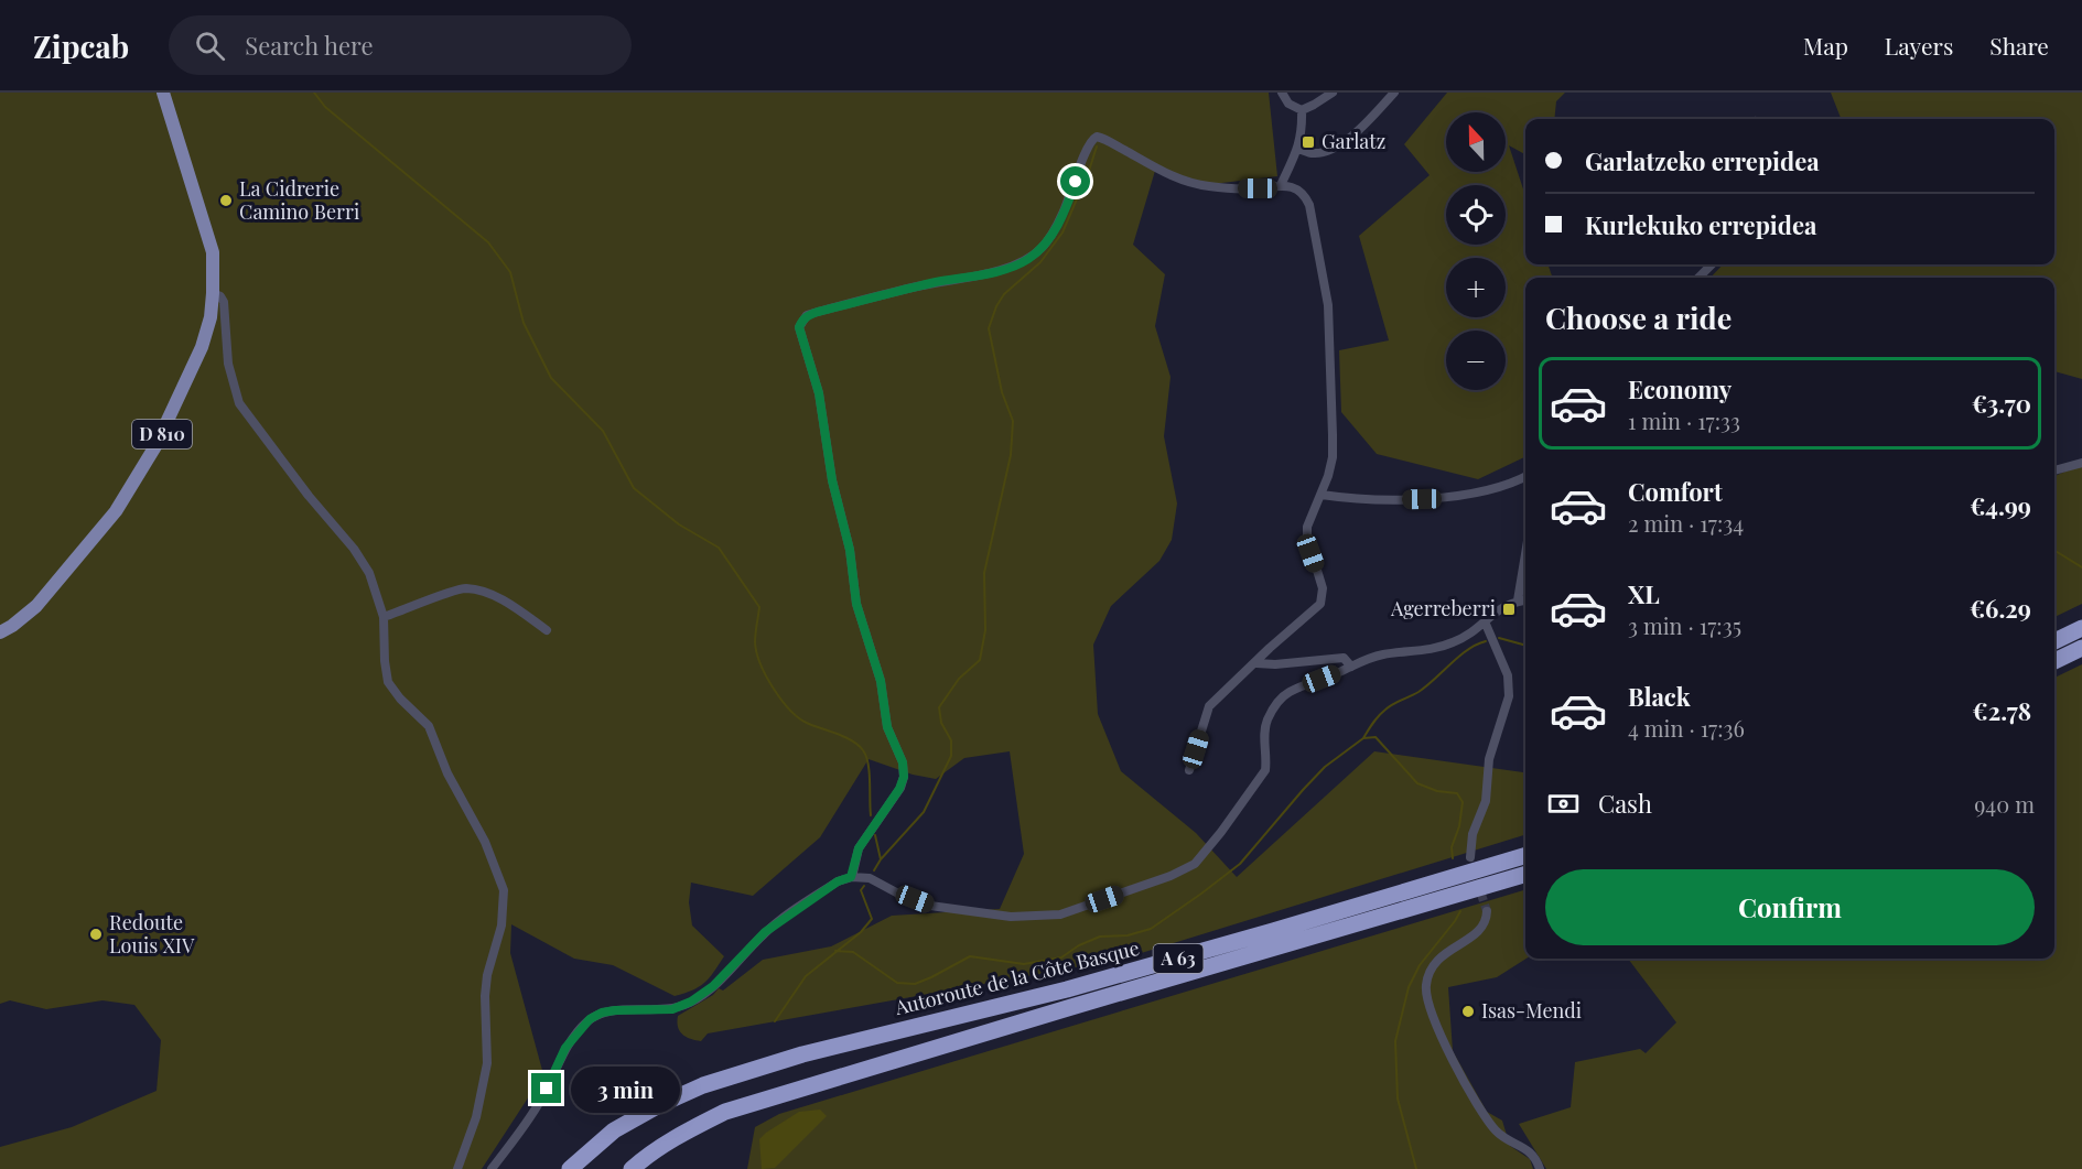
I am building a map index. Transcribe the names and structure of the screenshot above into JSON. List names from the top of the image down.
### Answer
{
  "streets": {
    "highway": ["A 63", "Autoroute de la Côte Basque"],
    "main road": ["D 810"]
  },
  "places": {
    "transit": ["Garlatz", "Agerreberri"],
    "other": ["La Cidrerie Camino Berri", "Redoute Louis XIV", "Isas-Mendi"]
  },
  "north": "top",
  "page": {
    "header": "Zipcab",
    "search": "Search here",
    "nav": ["Map", "Layers", "Share"],
    "map_buttons": ["+", "−"],
    "banner": ["Garlatzeko errepidea", "Kurlekuko errepidea"],
    "heading": "Choose a ride",
    "list": [
      {
        "name": "Economy",
        "note": "1 min · 17:33",
        "value": "€3.70"
      },
      {
        "name": "Comfort",
        "note": "2 min · 17:34",
        "value": "€4.99"
      },
      {
        "name": "XL",
        "note": "3 min · 17:35",
        "value": "€6.29"
      },
      {
        "name": "Black",
        "note": "4 min · 17:36",
        "value": "€2.78"
      }
    ],
    "pay": ["Cash", "940 m"],
    "buttons": "Confirm",
    "bubble": "3 min"
  }
}
